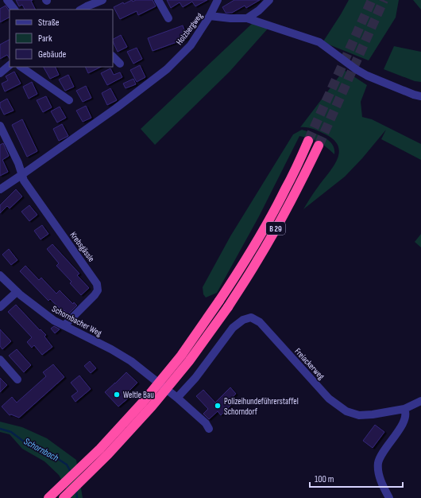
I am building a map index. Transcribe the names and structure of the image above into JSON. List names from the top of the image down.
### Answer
{
  "streets": {
    "highway": ["B 29"],
    "street": [
      "Holzbergweg",
      "Krebsgässle",
      "Schornbacher Weg",
      "Freiackerweg"
    ]
  },
  "crossings": [
    ["Holzbergweg", "Krebsgässle"],
    ["Krebsgässle", "Schornbacher Weg"],
    ["Schornbacher Weg", "Freiackerweg"]
  ],
  "water": ["Schornbach"],
  "places": ["Weltle Bau", "Polizeihundeführerstaffel Schorndorf"],
  "legend": ["Straße", "Park", "Gebäude"],
  "scale_bar": "100 m"
}
